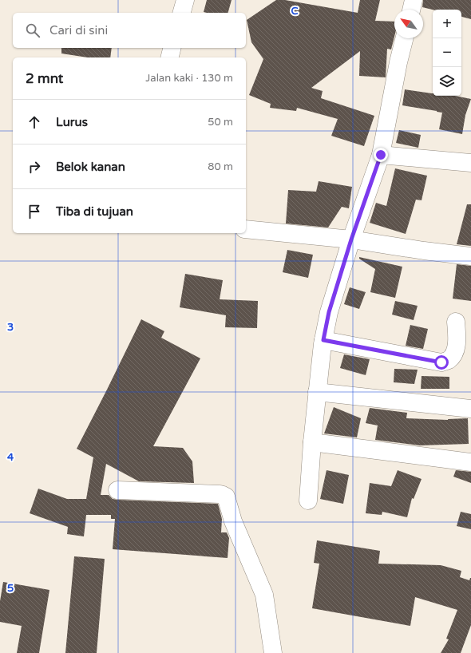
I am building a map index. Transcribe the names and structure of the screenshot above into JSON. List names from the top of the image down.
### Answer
{
  "north": "top left",
  "page": {
    "map_buttons": ["+", "−"],
    "search": "Cari di sini",
    "heading": ["2 mnt", "Jalan kaki · 130 m"],
    "list": [
      ["Lurus", "50 m"],
      ["Belok kanan", "80 m"],
      "Tiba di tujuan"
    ]
  },
  "grid": {
    "columns": ["C"],
    "rows": ["3", "4", "5"]
  }
}
